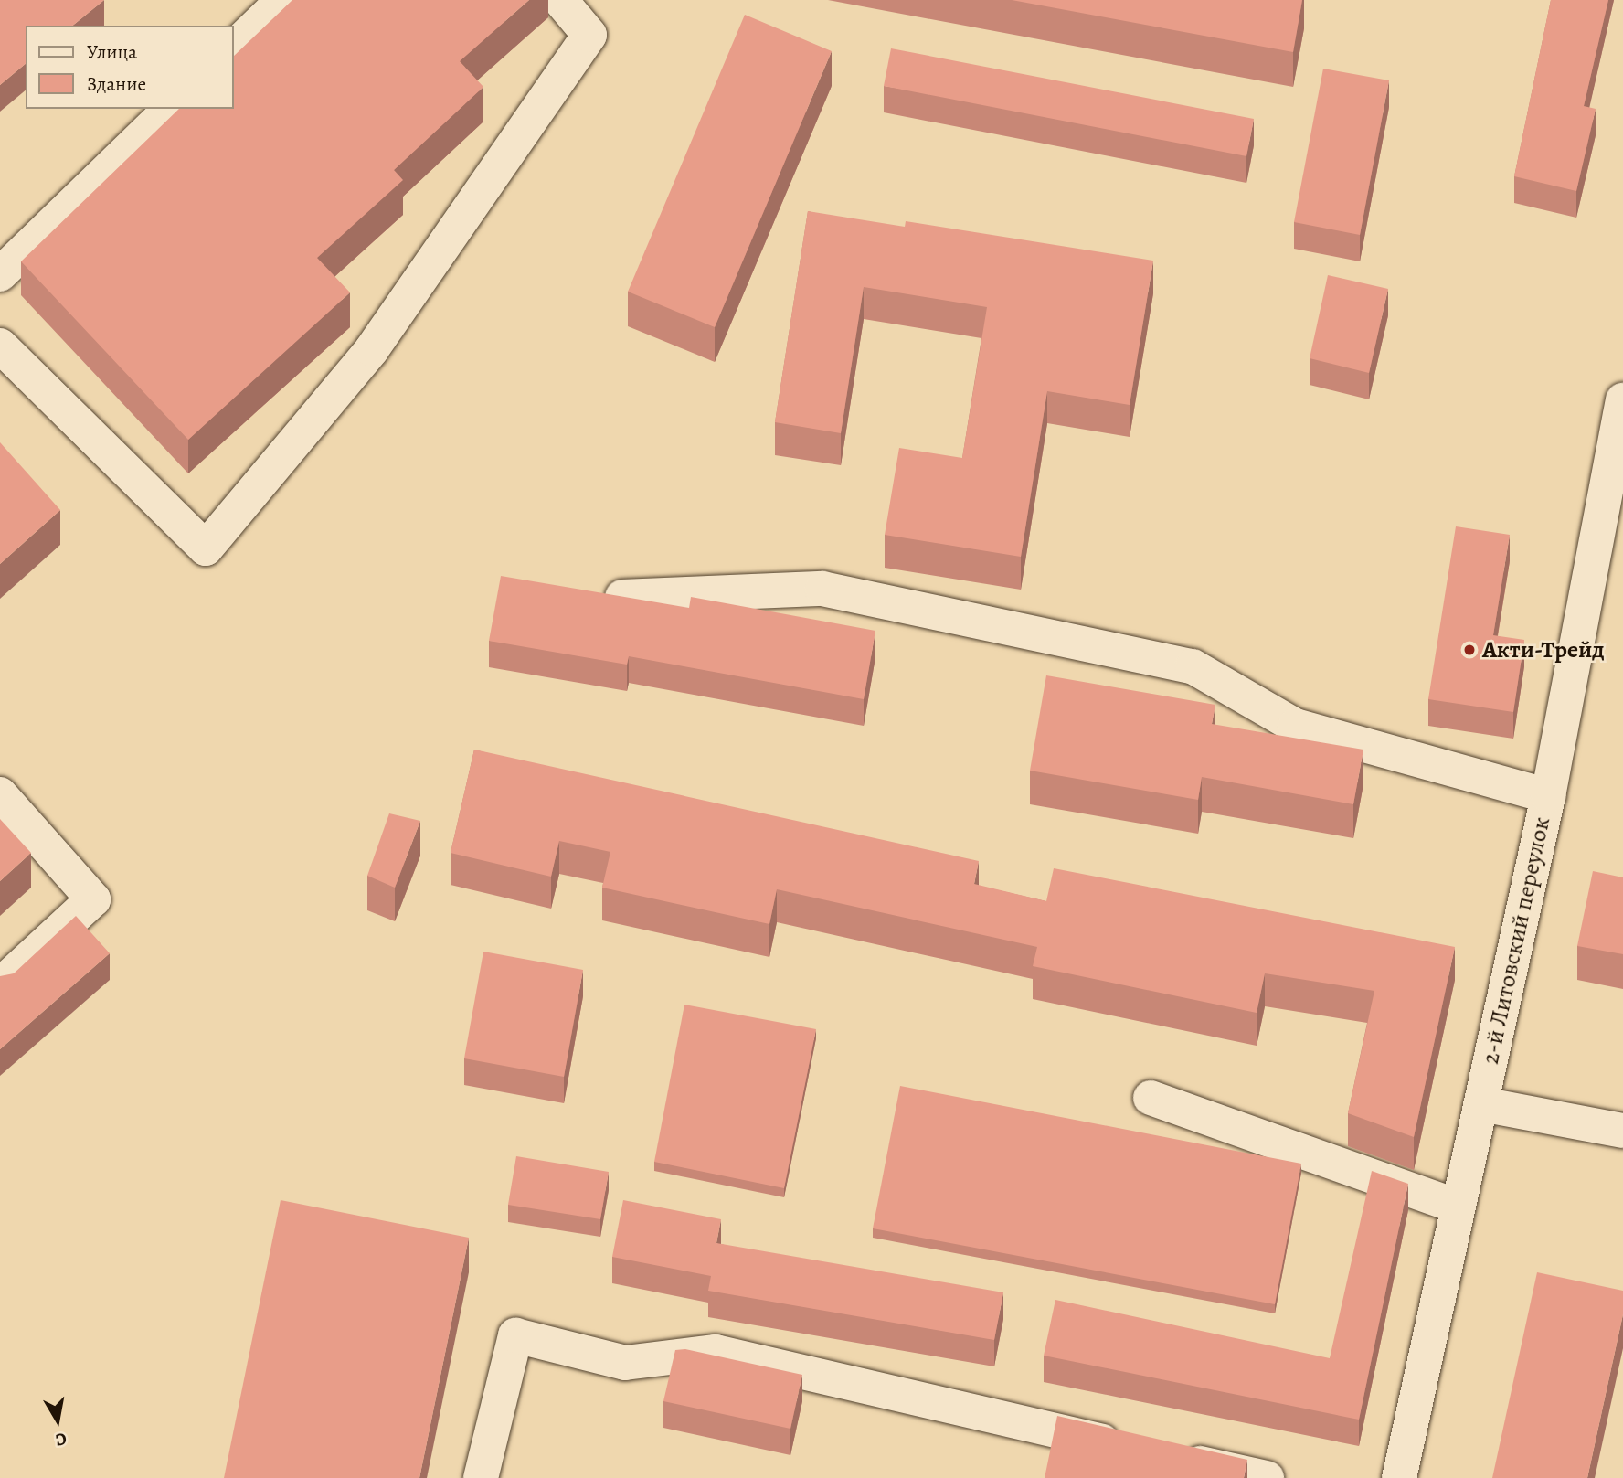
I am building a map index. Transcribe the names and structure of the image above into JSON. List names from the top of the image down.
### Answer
{
  "streets": {
    "street": ["2-й Литовский переулок"]
  },
  "places": ["Акти-Трейд"],
  "legend": ["Улица", "Здание"],
  "north": "bottom"
}
